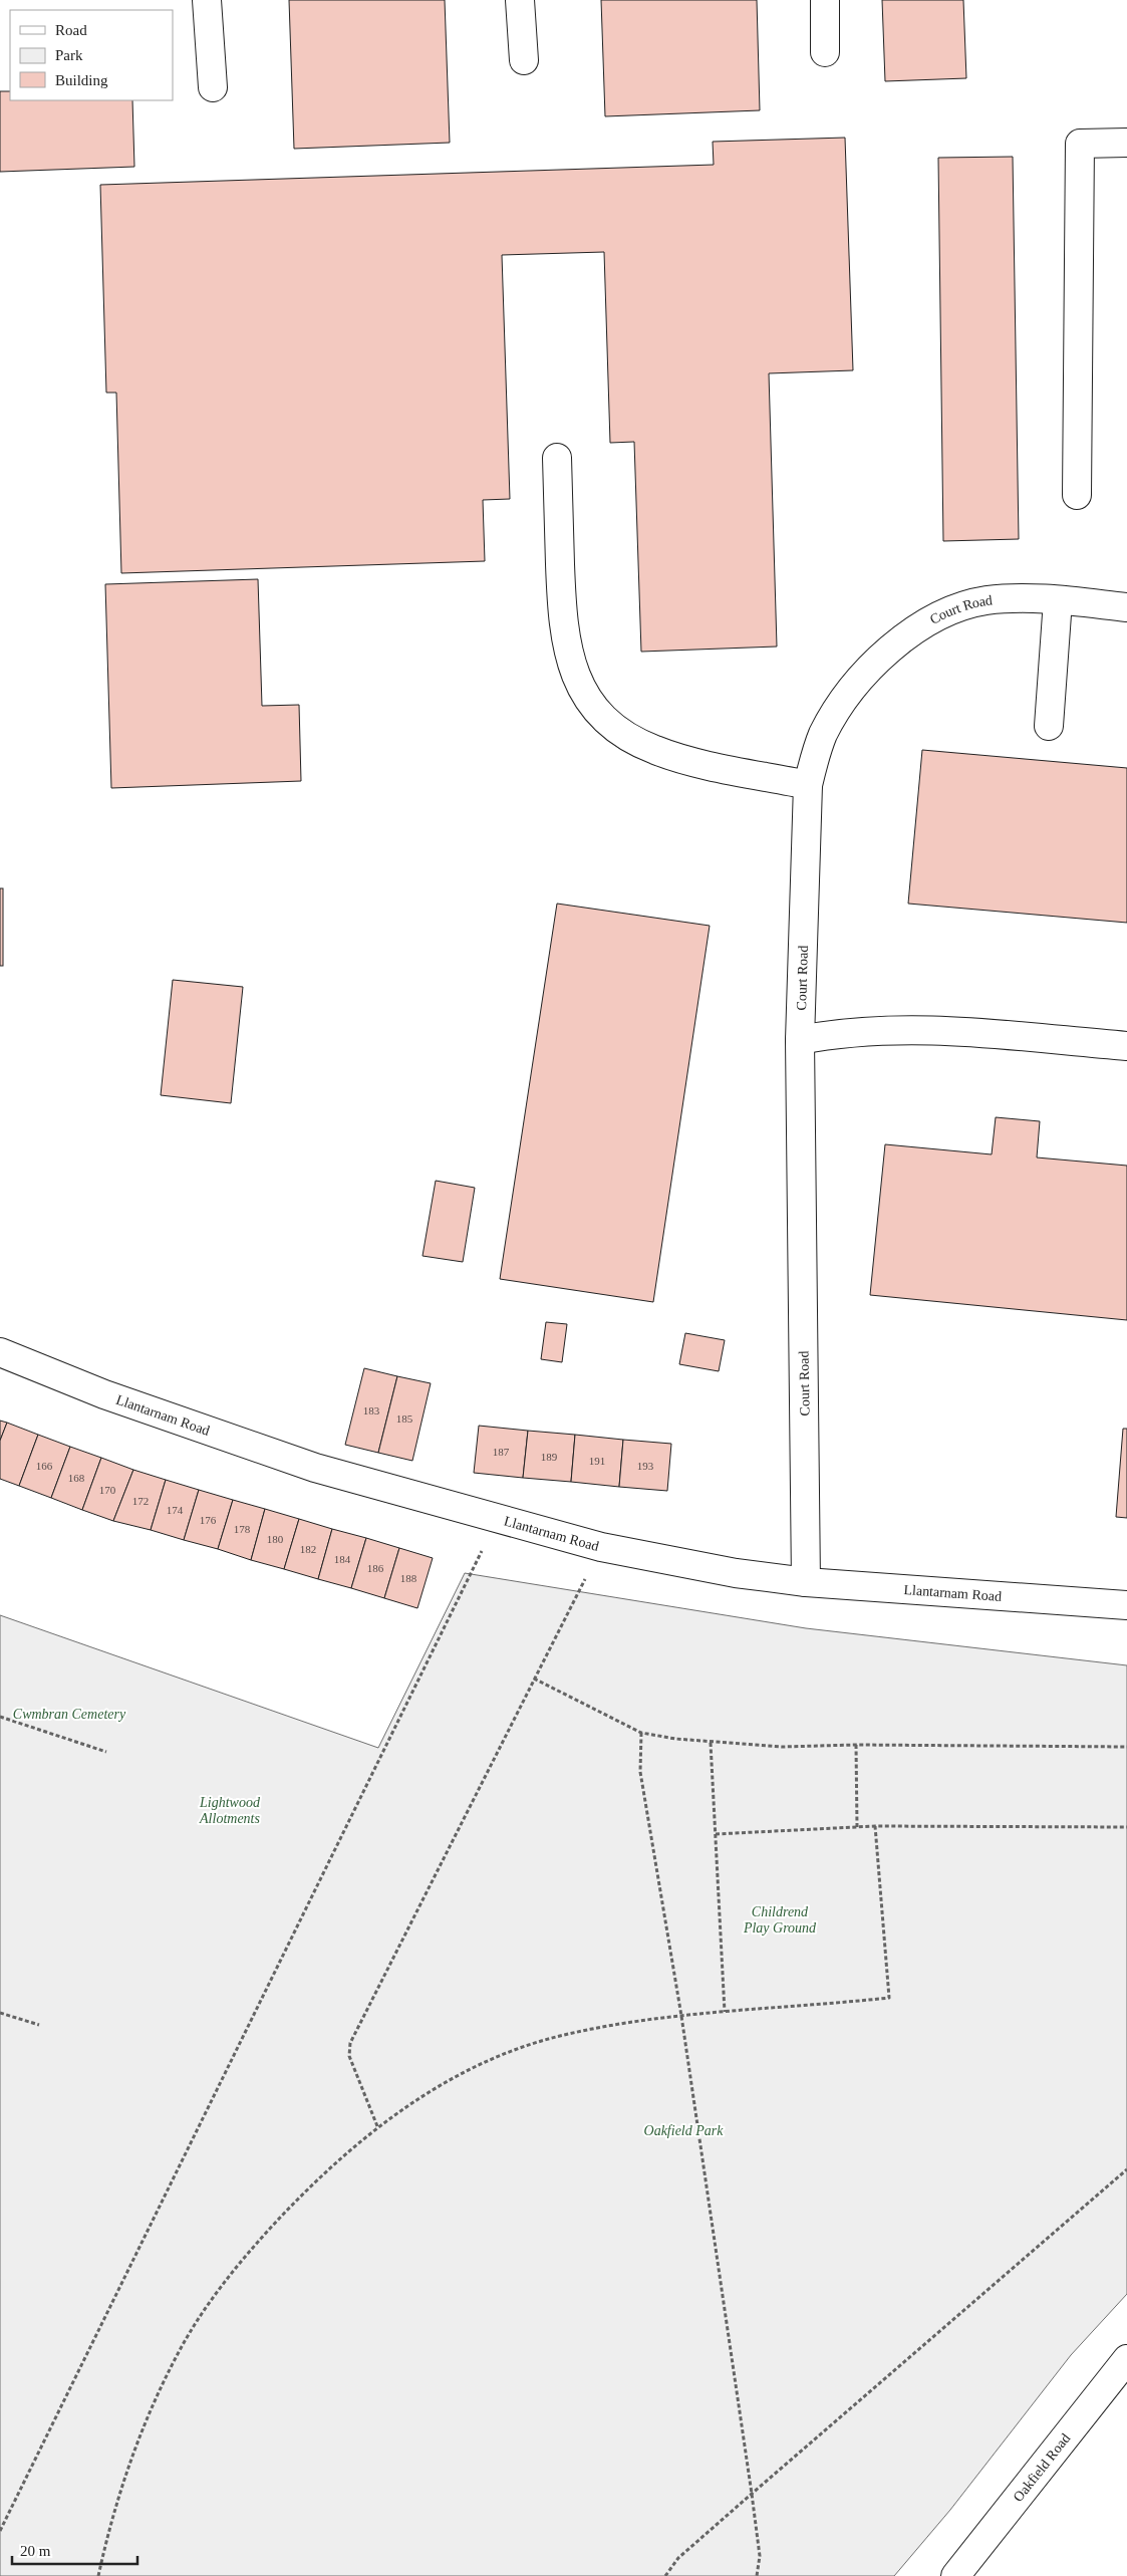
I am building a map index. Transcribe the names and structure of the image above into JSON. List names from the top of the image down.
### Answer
{
  "streets": {
    "street": ["Court Road", "Llantarnam Road", "Oakfield Road"]
  },
  "crossings": [
    ["Court Road", "Llantarnam Road"]
  ],
  "parks": [
    "Cwmbran Cemetery",
    "Lightwood Allotments",
    "Childrend Play Ground",
    "Oakfield Park"
  ],
  "house_numbers": [
    "183",
    "185",
    "187",
    "189",
    "191",
    "166",
    "193",
    "168",
    "170",
    "172",
    "174",
    "176",
    "178",
    "180",
    "182",
    "184",
    "186",
    "188"
  ],
  "legend": ["Road", "Park", "Building"],
  "scale_bar": "20 m"
}
